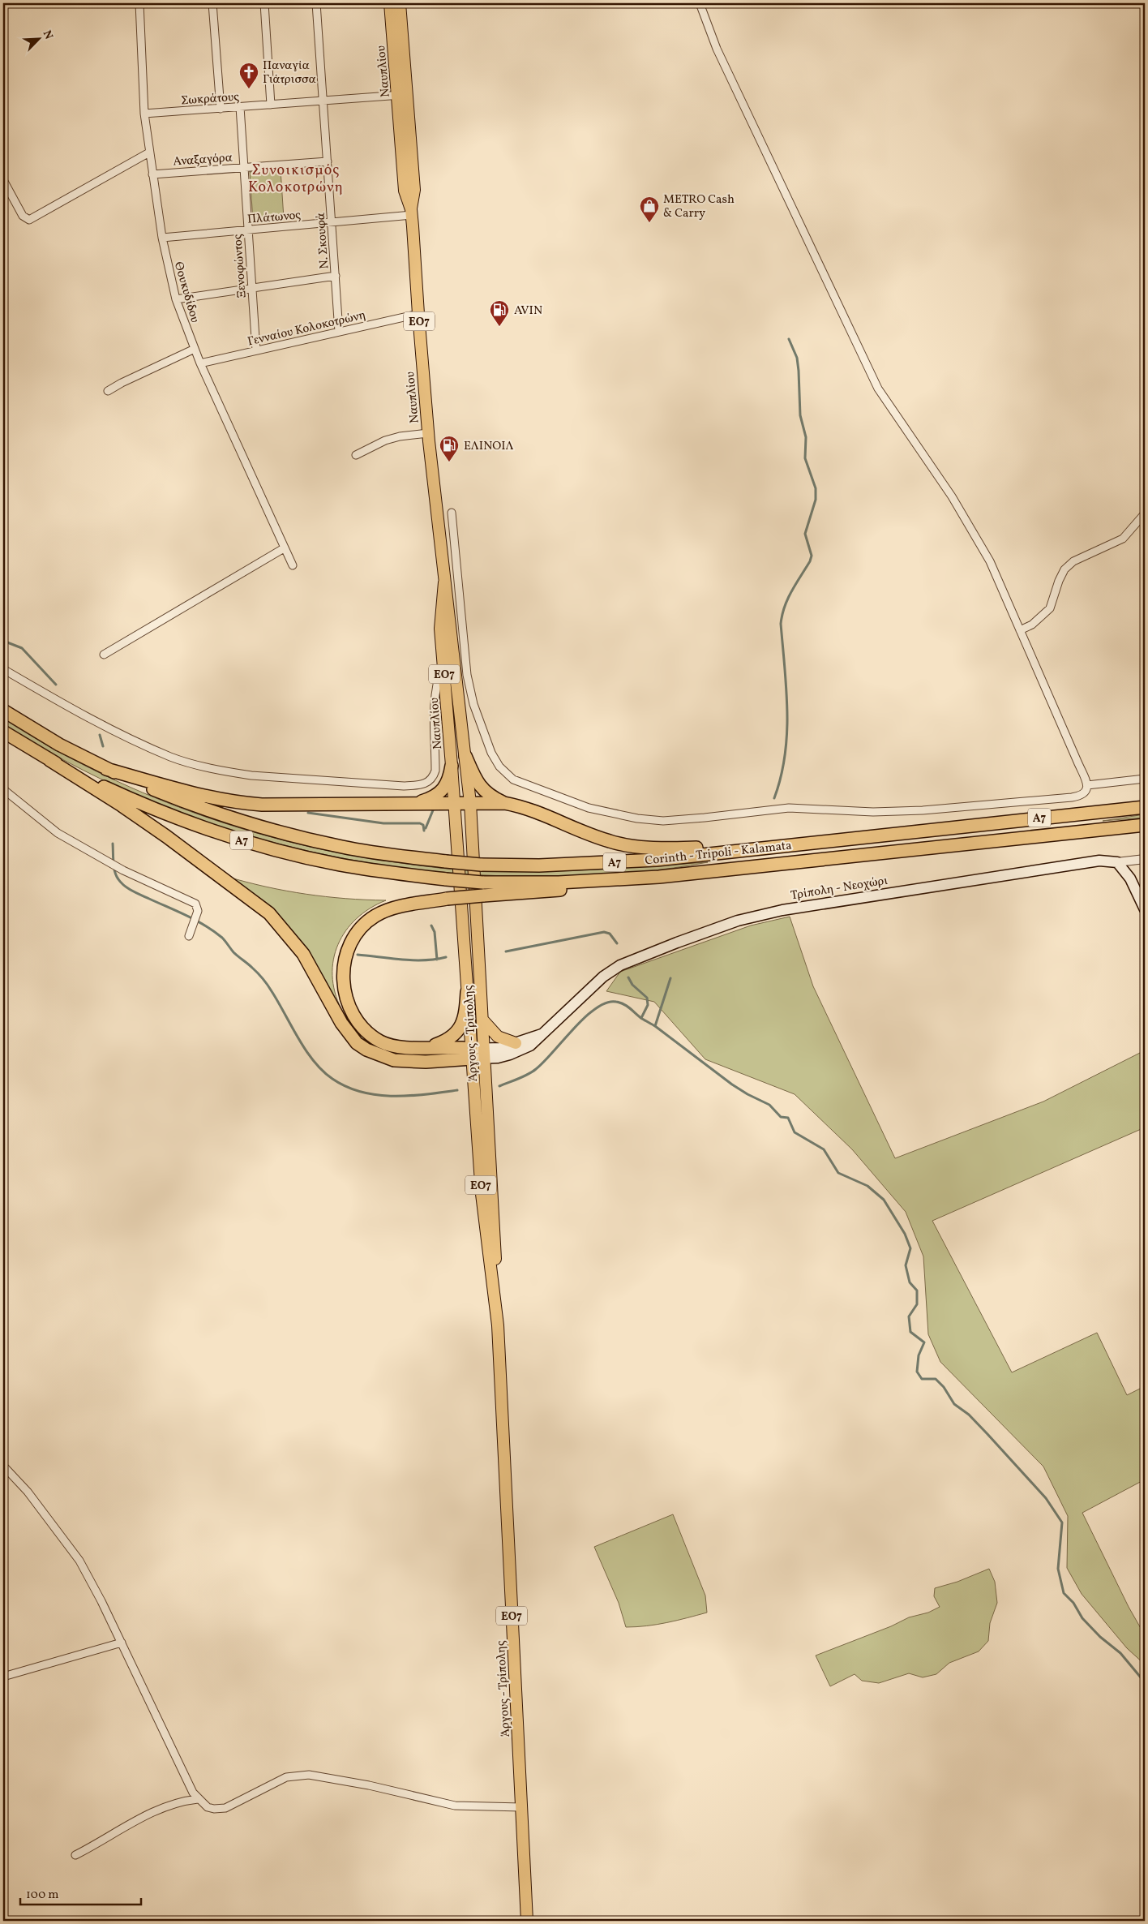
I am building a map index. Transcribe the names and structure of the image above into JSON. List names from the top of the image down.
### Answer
{
  "streets": {
    "highway": ["Α7", "Corinth - Tripoli - Kalamata"],
    "main road": [
      "Ναυπλίου",
      "ΕΟ7",
      "Τρίπολη - Νεοχώρι",
      "Άργους - Τρίπολης"
    ],
    "street": [
      "Σωκράτους",
      "Αναξαγόρα",
      "Πλάτωνος",
      "Ν. Σκουφά",
      "Ξενοφώντος",
      "Θουκυδίδου",
      "Γενναίου Κολοκοτρώνη"
    ]
  },
  "crossings": [
    ["Ναυπλίου", "Σωκράτους"],
    ["Ναυπλίου", "Πλάτωνος"],
    ["Ναυπλίου", "Γενναίου Κολοκοτρώνη"],
    ["Ναυπλίου", "Άργους - Τρίπολης"],
    ["Σωκράτους", "Ν. Σκουφά"],
    ["Σωκράτους", "Ξενοφώντος"],
    ["Σωκράτους", "Θουκυδίδου"],
    ["Αναξαγόρα", "Ν. Σκουφά"],
    ["Αναξαγόρα", "Ξενοφώντος"],
    ["Αναξαγόρα", "Θουκυδίδου"],
    ["Πλάτωνος", "Ν. Σκουφά"],
    ["Πλάτωνος", "Ξενοφώντος"],
    ["Πλάτωνος", "Θουκυδίδου"],
    ["Ν. Σκουφά", "Γενναίου Κολοκοτρώνη"],
    ["Ξενοφώντος", "Γενναίου Κολοκοτρώνη"],
    ["Θουκυδίδου", "Γενναίου Κολοκοτρώνη"],
    ["Τρίπολη - Νεοχώρι", "Άργους - Τρίπολης"]
  ],
  "districts": ["Συνοικισμός Κολοκοτρώνη"],
  "places": {
    "church": ["Παναγία Γιάτρισσα"],
    "shop": ["METRO Cash & Carry"],
    "fuel station": ["AVIN", "ΕΛΙΝΟΙΛ"]
  },
  "scale_bar": "100 m",
  "north": "top right"
}
